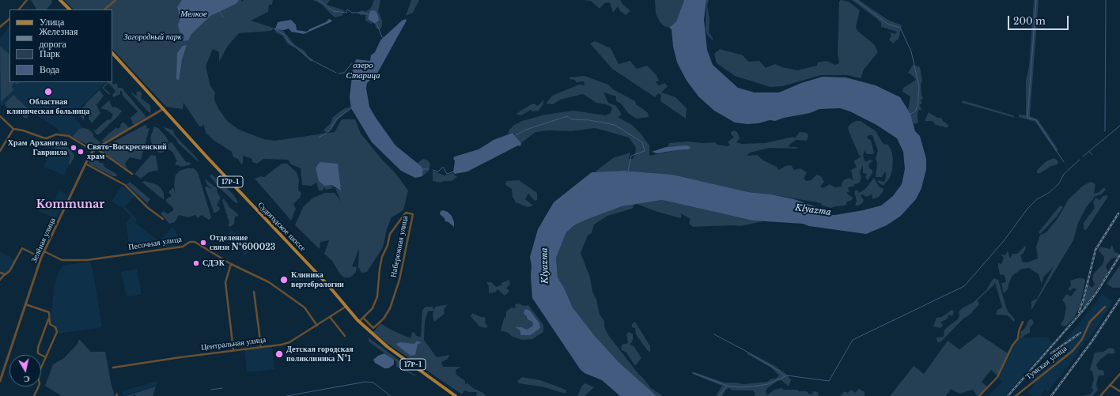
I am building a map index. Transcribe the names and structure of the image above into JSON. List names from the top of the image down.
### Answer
{
  "streets": {
    "main road": ["17Р-1", "Судогодское шоссе"],
    "street": [
      "Зелёная улица",
      "Песочная улица",
      "Набережная улица",
      "Центральная улица",
      "Тумская улица"
    ]
  },
  "crossings": [
    ["Судогодское шоссе", "Зелёная улица"],
    ["Судогодское шоссе", "Набережная улица"],
    ["Судогодское шоссе", "Центральная улица"],
    ["Зелёная улица", "Песочная улица"],
    ["Песочная улица", "Центральная улица"]
  ],
  "districts": ["Kommunar"],
  "water": ["Мелкое", "озеро Старица", "Klyazma"],
  "parks": ["Загородный парк"],
  "places": [
    "Областная клиническая больница",
    "Храм Архангела Гавриила",
    "Свято-Воскресенский храм",
    "Отделение связи №600023",
    "СДЭК",
    "Клиника вертебрологии",
    "Детская городская поликлиника №1"
  ],
  "legend": [
    "Улица",
    "Железная дорога",
    "Парк",
    "Вода"
  ],
  "scale_bar": "200 m",
  "north": "bottom"
}
